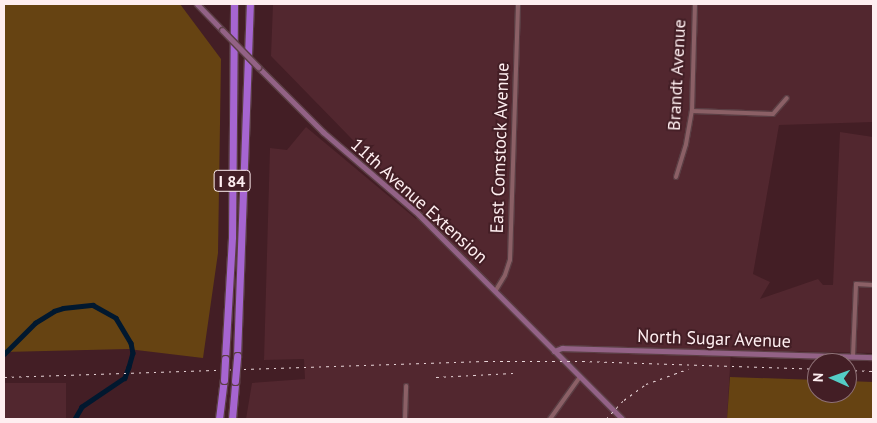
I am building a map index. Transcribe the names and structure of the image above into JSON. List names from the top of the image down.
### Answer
{
  "streets": {
    "highway": ["I 84"],
    "street": [
      "Brandt Avenue",
      "East Comstock Avenue",
      "11th Avenue Extension",
      "North Sugar Avenue"
    ]
  },
  "crossings": [
    ["East Comstock Avenue", "11th Avenue Extension"],
    ["11th Avenue Extension", "North Sugar Avenue"]
  ],
  "north": "left"
}
